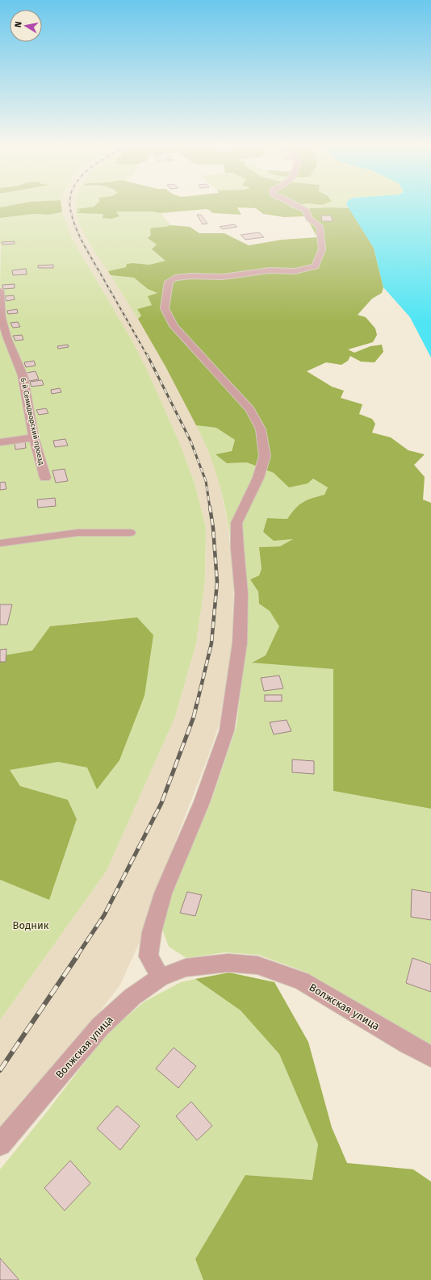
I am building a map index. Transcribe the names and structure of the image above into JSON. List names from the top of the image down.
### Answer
{
  "streets": {
    "street": ["6-й Семидворский проезд", "Волжская улица"]
  },
  "parks": ["Водник"],
  "north": "left"
}
